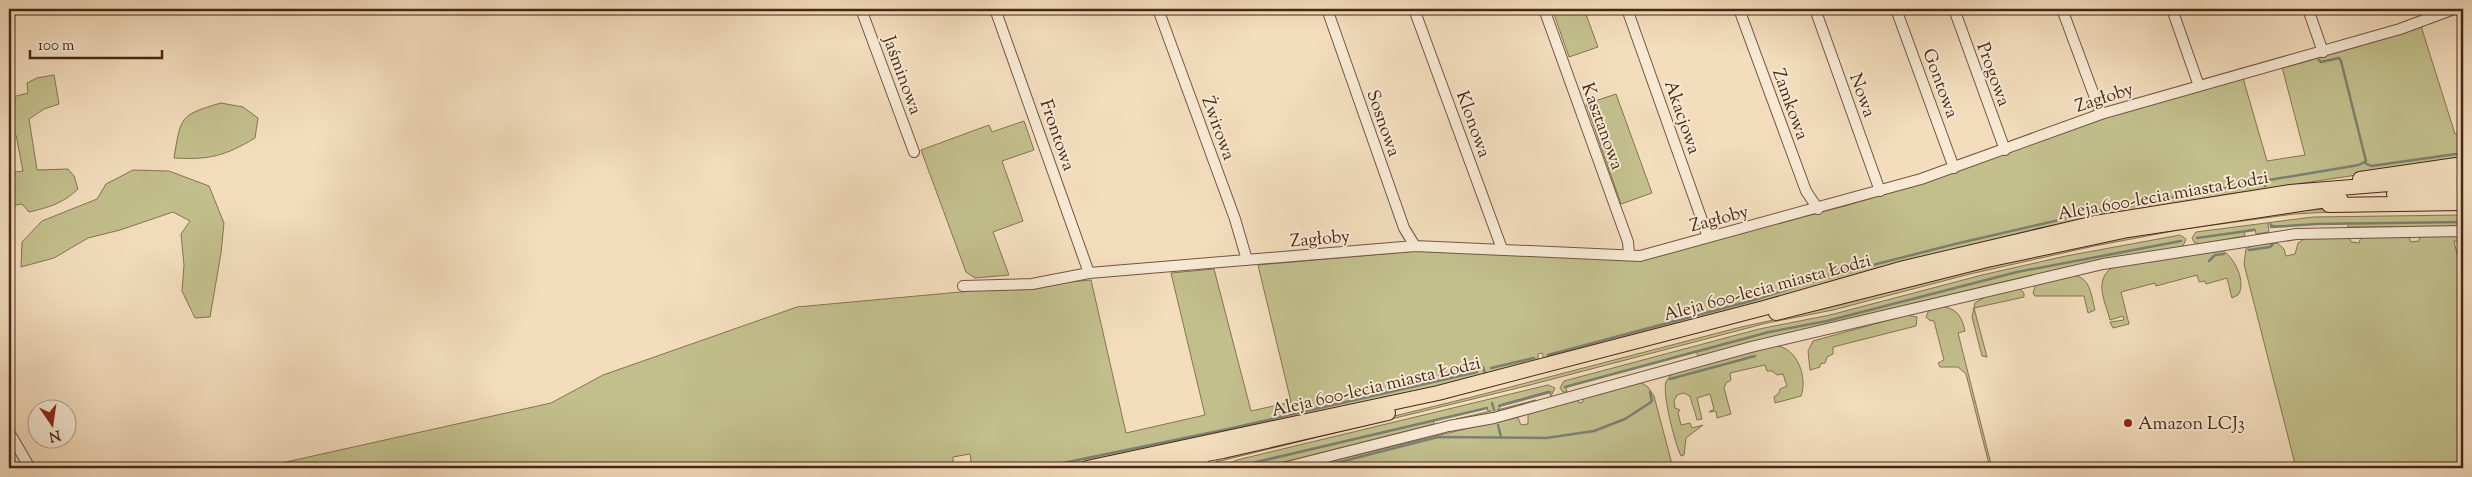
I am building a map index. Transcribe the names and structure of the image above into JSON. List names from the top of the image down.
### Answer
{
  "streets": {
    "main road": ["Aleja 600-lecia miasta Łodzi"],
    "street": [
      "Progowa",
      "Jaśminowa",
      "Gontowa",
      "Nowa",
      "Zagłoby",
      "Zamkowa",
      "Akacjowa",
      "Sosnowa",
      "Klonowa",
      "Kasztanowa",
      "Żwirowa",
      "Frontowa"
    ]
  },
  "crossings": [
    ["Progowa", "Zagłoby"],
    ["Gontowa", "Zagłoby"],
    ["Nowa", "Zagłoby"],
    ["Zagłoby", "Zamkowa"],
    ["Zagłoby", "Akacjowa"],
    ["Zagłoby", "Sosnowa"],
    ["Zagłoby", "Klonowa"],
    ["Zagłoby", "Kasztanowa"],
    ["Zagłoby", "Żwirowa"],
    ["Zagłoby", "Frontowa"]
  ],
  "places": ["Amazon LCJ3"],
  "scale_bar": "100 m",
  "north": "bottom"
}
